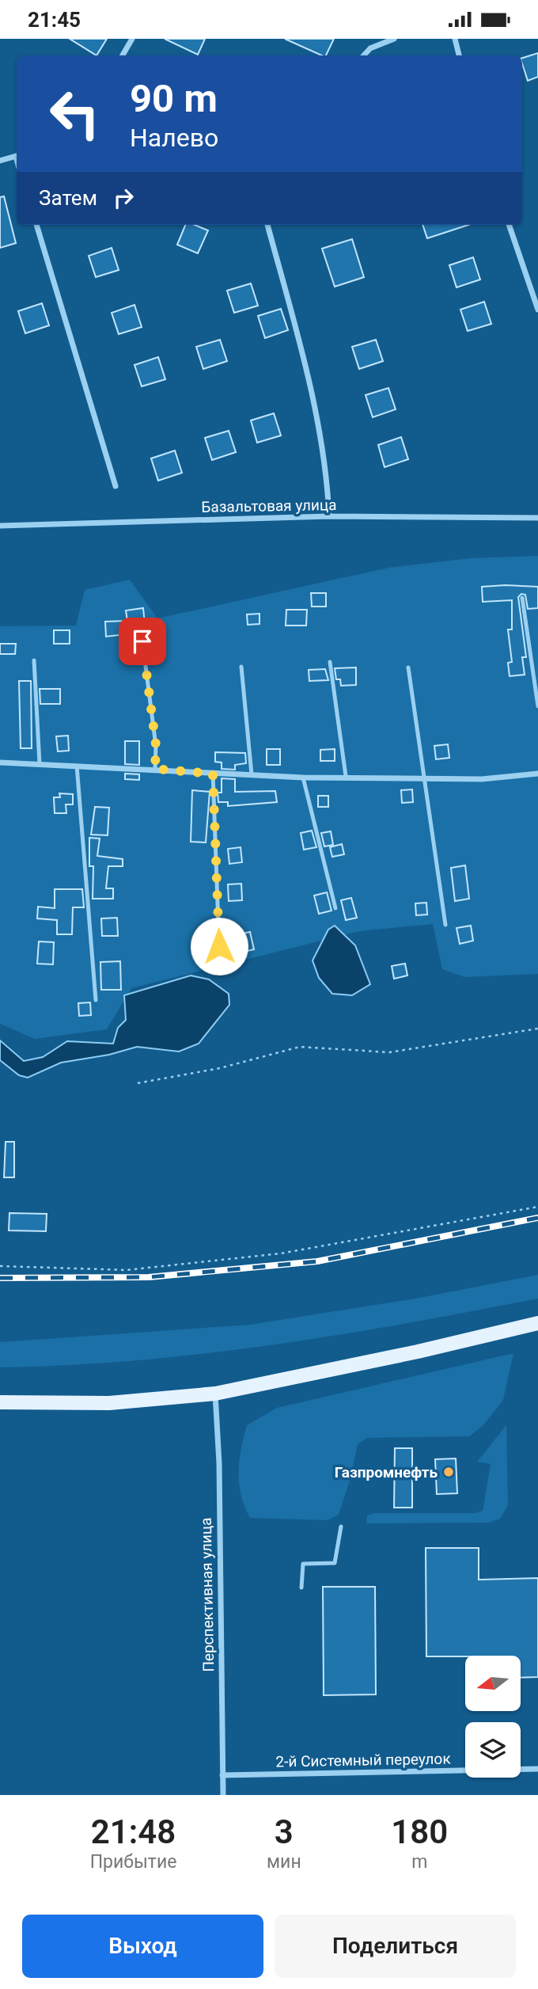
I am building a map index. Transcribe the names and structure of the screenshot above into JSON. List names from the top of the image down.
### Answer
{
  "streets": {
    "street": ["Базальтовая улица", "Перспективная улица", "2-й Системный переулок"]
  },
  "crossings": [
    ["Перспективная улица", "2-й Системный переулок"]
  ],
  "places": ["Газпромнефть"],
  "north": "left",
  "page": {
    "status": "21:45",
    "turn": ["90 m", "Налево"],
    "then": "Затем",
    "eta": [
      "21:48",
      "Прибытие",
      "3",
      "мин",
      "180",
      "m"
    ],
    "buttons": ["Выход", "Поделиться"]
  }
}
